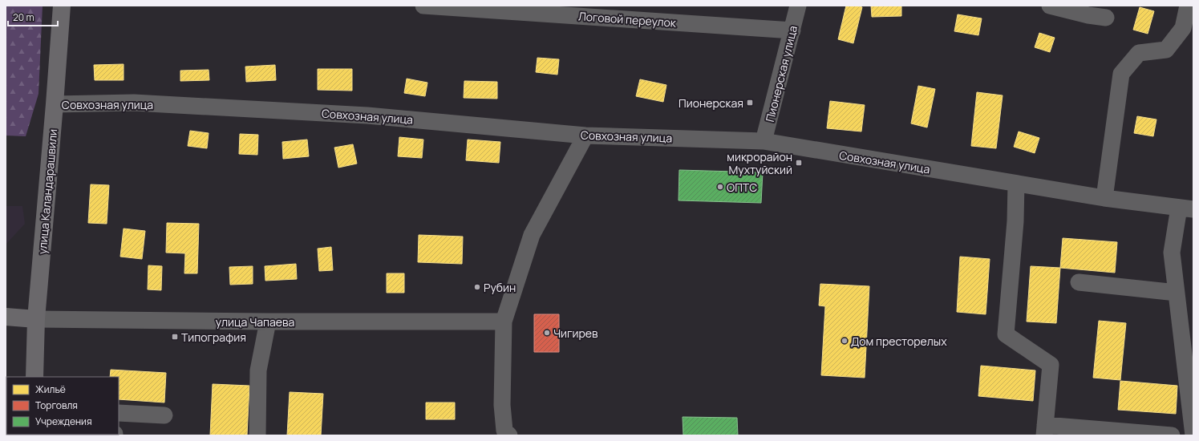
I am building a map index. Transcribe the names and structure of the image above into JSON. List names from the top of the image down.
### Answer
{
  "streets": {
    "main road": ["улица Каландарашвили", "улица Чапаева"],
    "street": ["Логовой переулок", "Пионерская улица", "Совхозная улица"]
  },
  "crossings": [
    ["Логовой переулок", "Пионерская улица"],
    ["Пионерская улица", "Совхозная улица"],
    ["Совхозная улица", "улица Каландарашвили"],
    ["улица Каландарашвили", "улица Чапаева"]
  ],
  "places": {
    "transit": ["Пионерская", "микрорайон Мухтуйский", "Типография"],
    "other": [
      "ОПТС",
      "Рубин",
      "Чигирев",
      "Дом престорелых"
    ]
  },
  "legend": ["Жильё", "Торговля", "Учреждения"],
  "scale_bar": "20 m"
}
